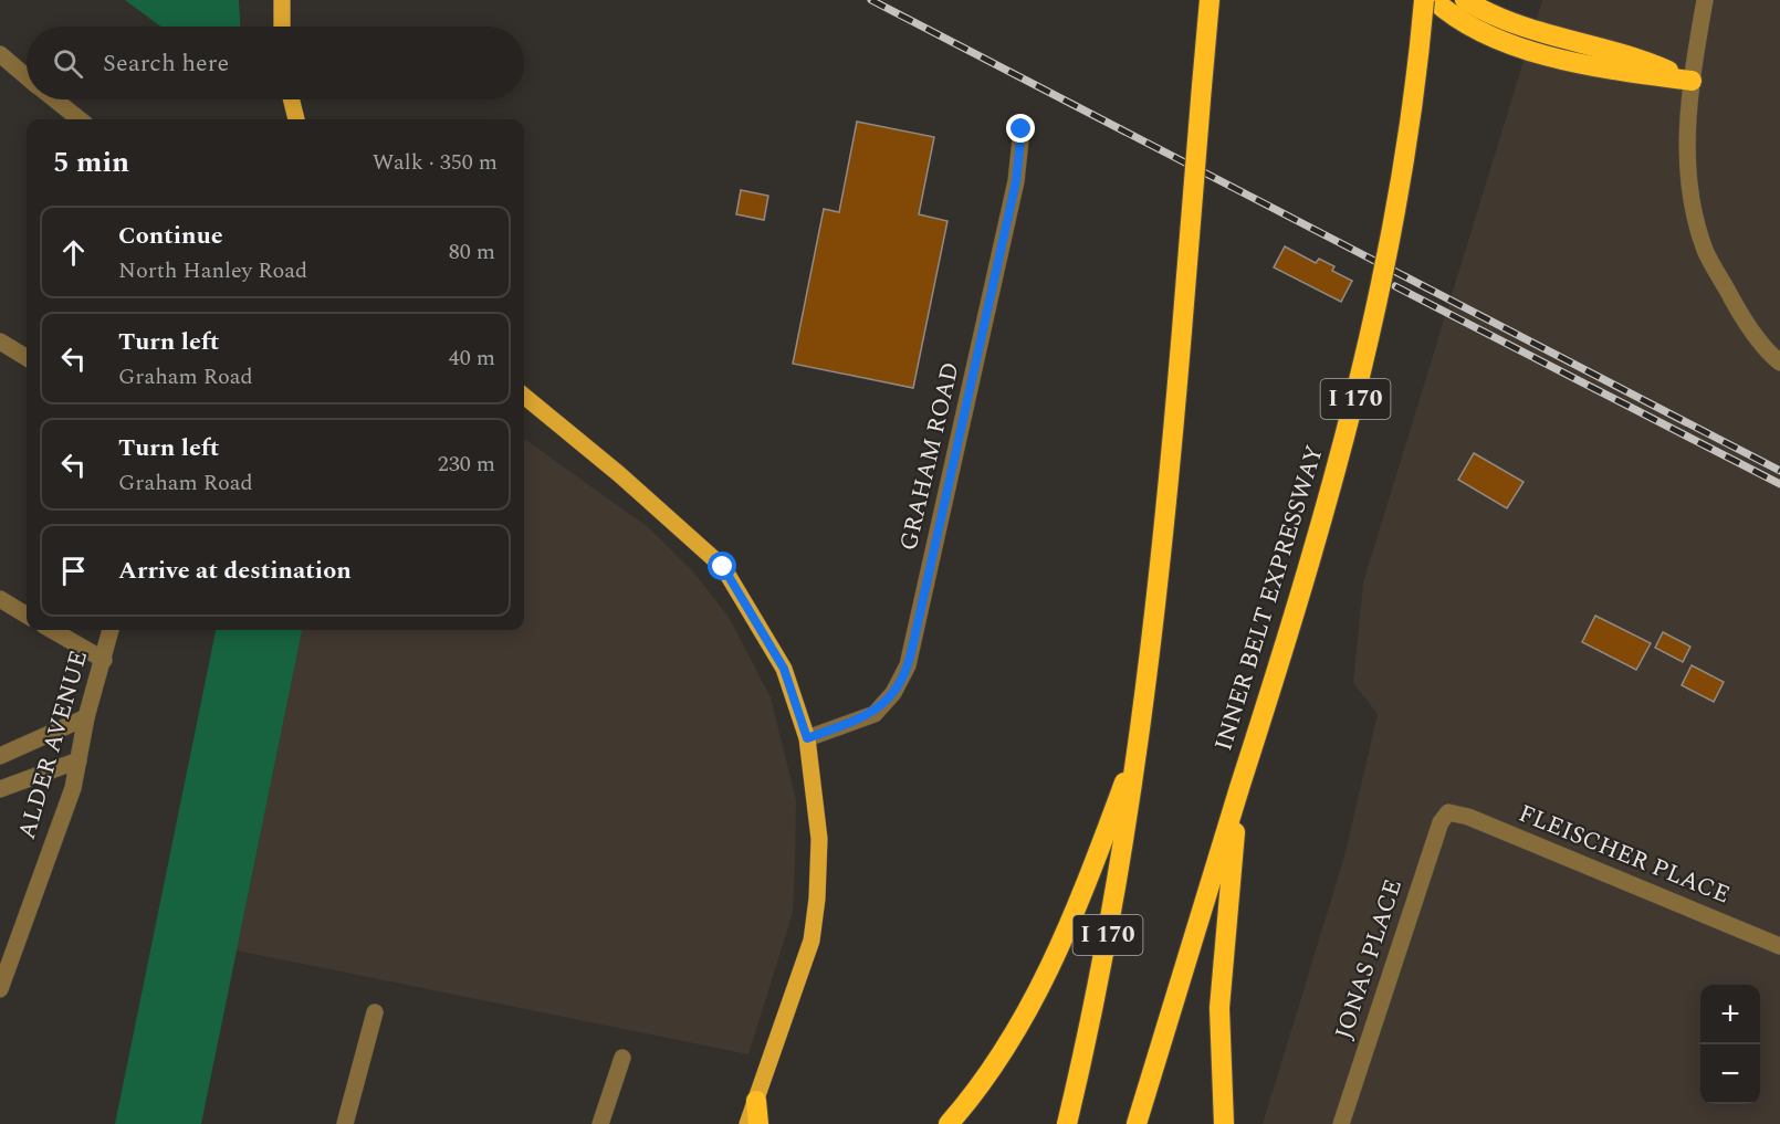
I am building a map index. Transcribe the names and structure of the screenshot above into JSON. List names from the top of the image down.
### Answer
{
  "streets": {
    "highway": ["I 170", "INNER BELT EXPRESSWAY"],
    "street": [
      "GRAHAM ROAD",
      "ALDER AVENUE",
      "FLEISCHER PLACE",
      "JONAS PLACE"
    ]
  },
  "crossings": [
    ["FLEISCHER PLACE", "JONAS PLACE"]
  ],
  "page": {
    "search": "Search here",
    "heading": ["5 min", "Walk · 350 m"],
    "list": [
      ["Continue", "North Hanley Road", "80 m"],
      ["Turn left", "Graham Road", "40 m"],
      ["Turn left", "Graham Road", "230 m"],
      "Arrive at destination"
    ],
    "map_buttons": ["+", "−"]
  }
}
